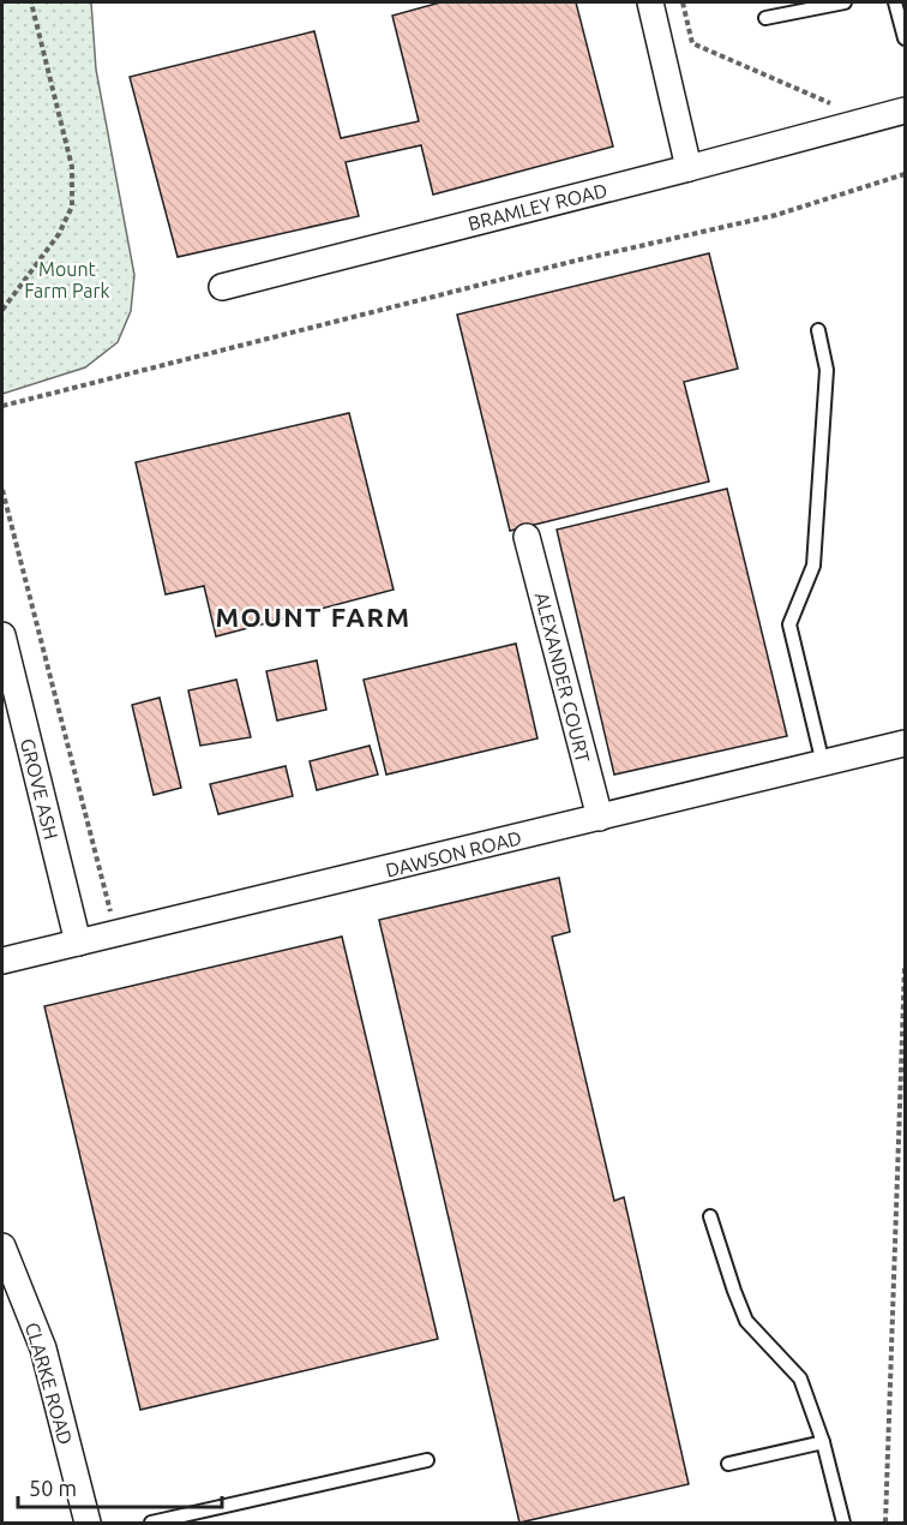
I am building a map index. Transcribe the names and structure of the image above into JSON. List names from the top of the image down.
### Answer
{
  "streets": {
    "street": [
      "BRAMLEY ROAD",
      "ALEXANDER COURT",
      "GROVE ASH",
      "DAWSON ROAD",
      "CLARKE ROAD"
    ]
  },
  "crossings": [
    ["ALEXANDER COURT", "DAWSON ROAD"],
    ["GROVE ASH", "DAWSON ROAD"]
  ],
  "districts": ["MOUNT FARM"],
  "parks": ["Mount Farm Park"],
  "scale_bar": "50 m"
}
